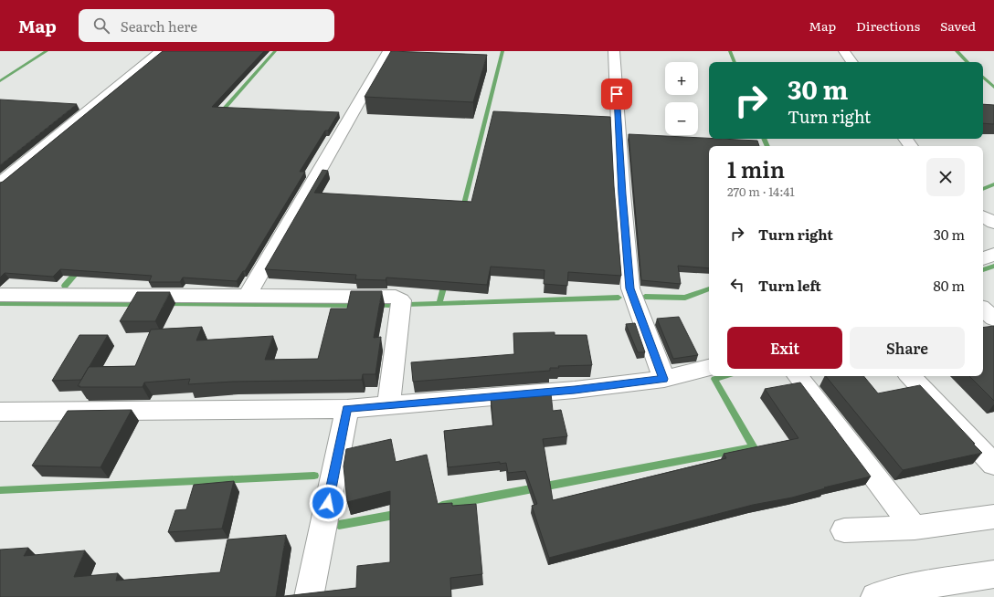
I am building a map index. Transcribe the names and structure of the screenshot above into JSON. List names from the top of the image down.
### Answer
{
  "page": {
    "header": "Map",
    "search": "Search here",
    "nav": ["Map", "Directions", "Saved"],
    "map_buttons": ["+", "−"],
    "turn": ["30 m", "Turn right"],
    "heading": ["1 min", "270 m · 14:41"],
    "list": [
      {
        "name": "Turn right",
        "value": "30 m"
      },
      {
        "name": "Turn left",
        "value": "80 m"
      }
    ],
    "buttons": ["Exit", "Share"]
  }
}
